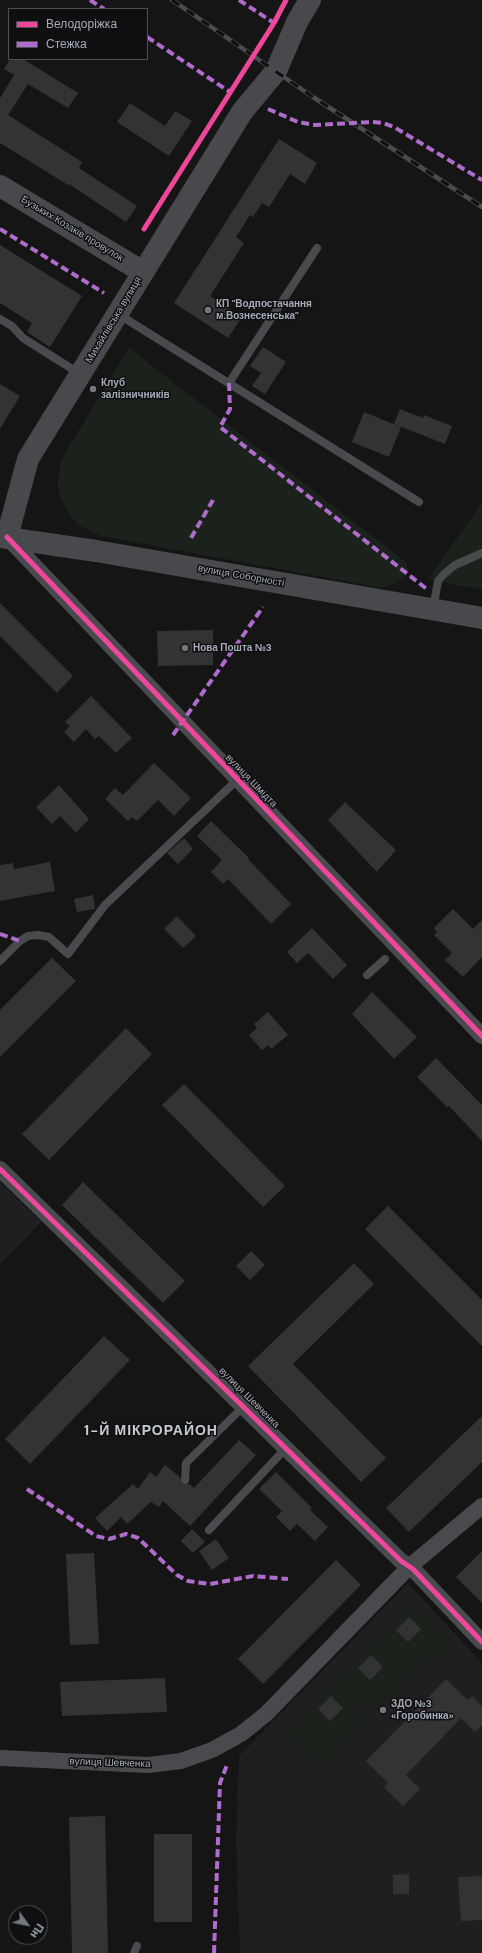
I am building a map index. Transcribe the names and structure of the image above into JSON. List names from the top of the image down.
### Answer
{
  "streets": {
    "main road": ["Бузьких Козаків провулок", "Михайлівська вулиця", "вулиця Соборності"],
    "street": ["вулиця Шмідта", "вулиця Шевченка"]
  },
  "crossings": [
    ["Бузьких Козаків провулок", "Михайлівська вулиця"],
    ["Михайлівська вулиця", "вулиця Соборності"],
    ["Михайлівська вулиця", "вулиця Шмідта"],
    ["вулиця Соборності", "вулиця Шмідта"]
  ],
  "districts": ["1-Й МІКРОРАЙОН"],
  "places": [
    "КП \"Водпостачання м.Вознесенська\"",
    "Клуб залізничників",
    "Нова Пошта №3",
    "ЗДО №3 «Горобинка»"
  ],
  "legend": ["Велодоріжка", "Стежка"],
  "north": "bottom right"
}
